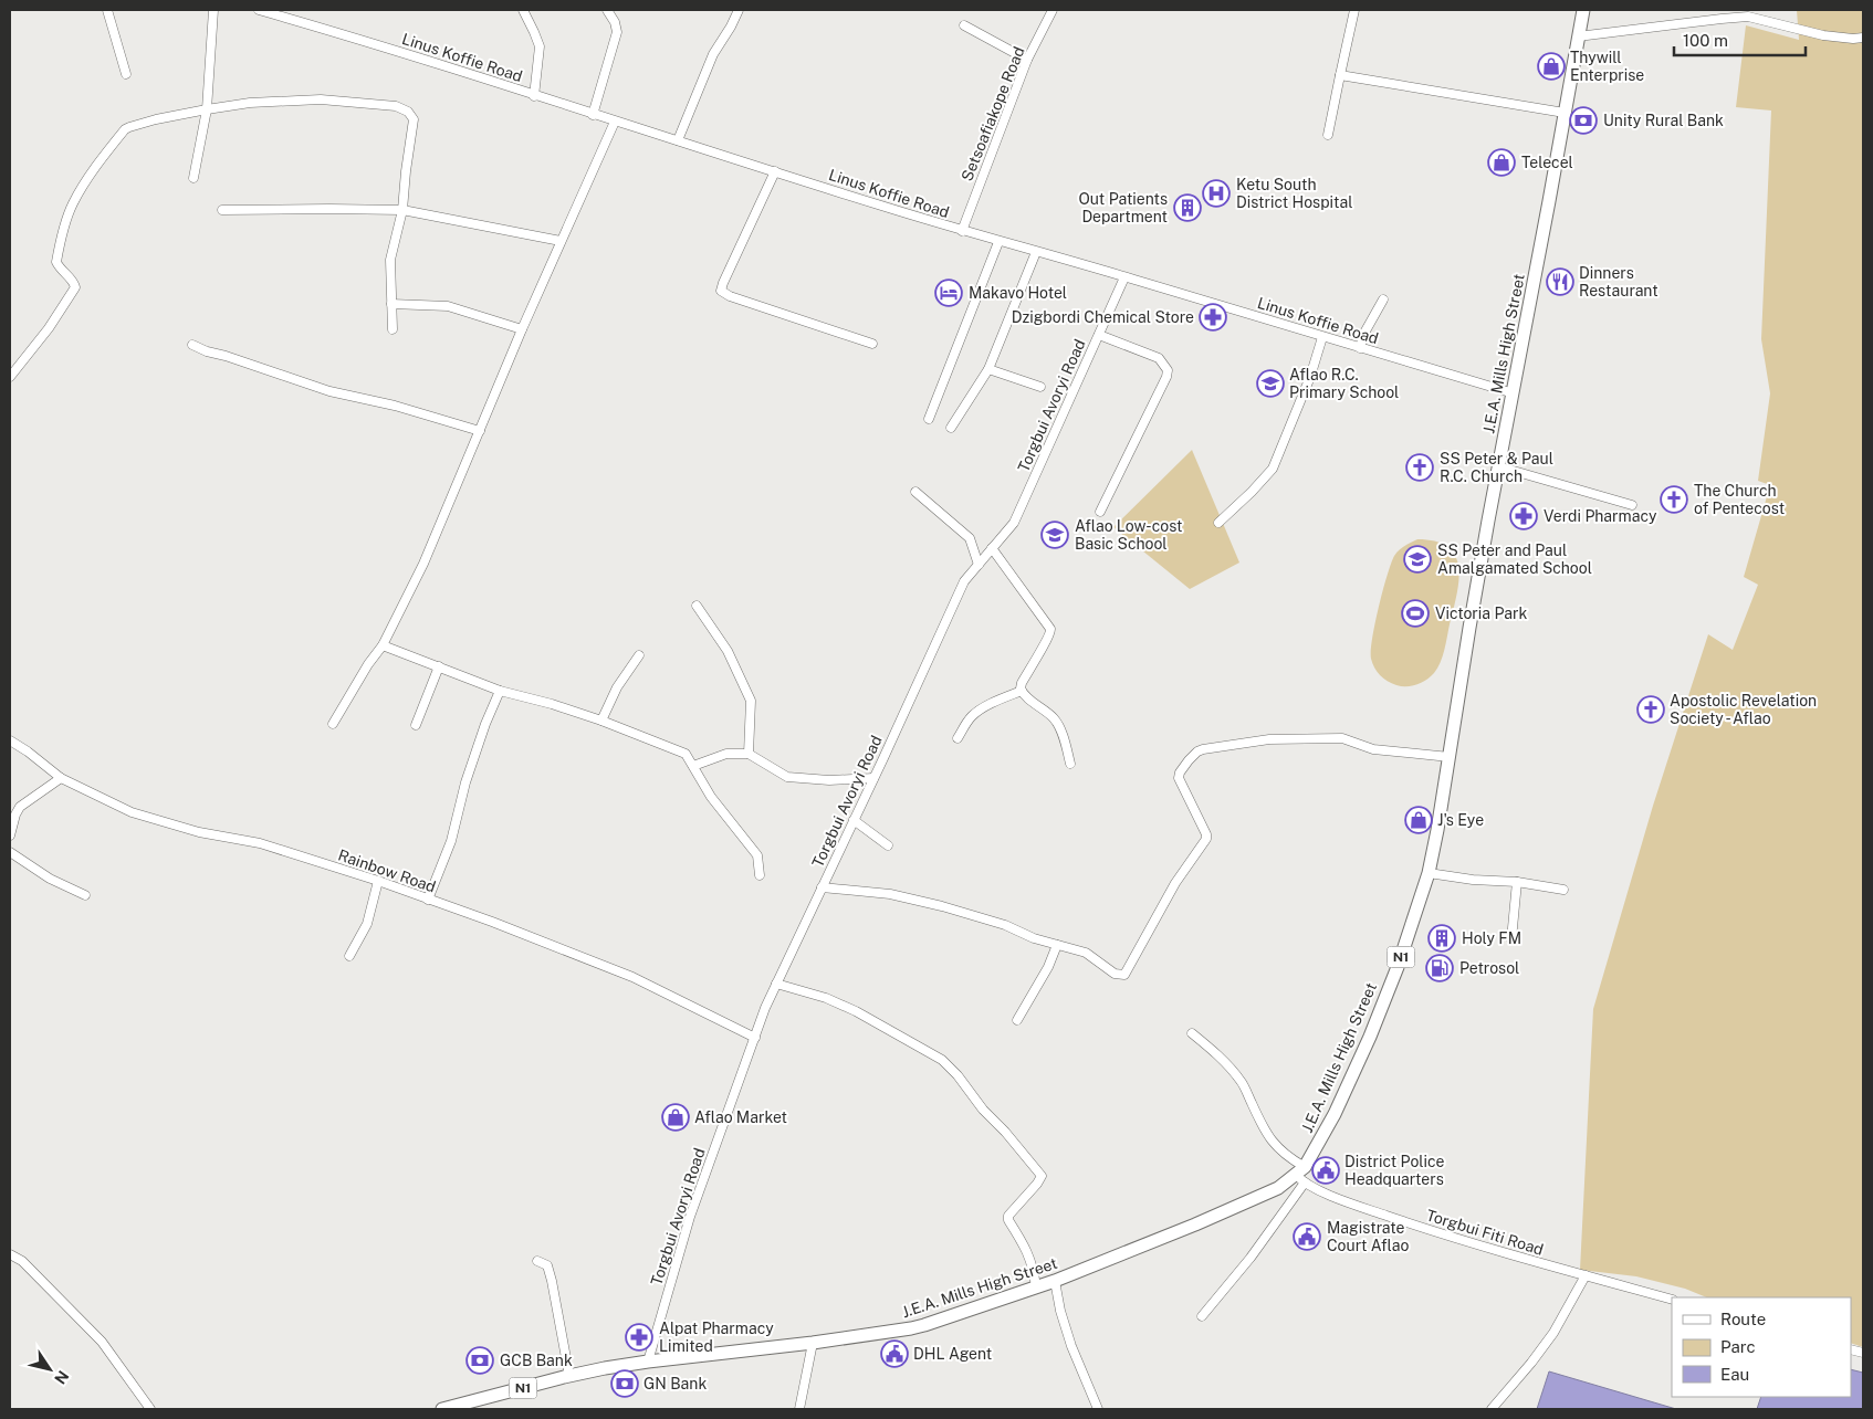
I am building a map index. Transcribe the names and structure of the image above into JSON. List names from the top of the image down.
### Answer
{
  "streets": {
    "highway": ["J.E.A. Mills High Street", "N1"],
    "street": [
      "Linus Koffie Road",
      "Setsoafiakope Road",
      "Torgbui Avoryi Road",
      "Rainbow Road",
      "Torgbui Fiti Road"
    ]
  },
  "crossings": [
    ["Linus Koffie Road", "Setsoafiakope Road"],
    ["Linus Koffie Road", "J.E.A. Mills High Street"],
    ["Linus Koffie Road", "Torgbui Avoryi Road"],
    ["J.E.A. Mills High Street", "Torgbui Avoryi Road"],
    ["J.E.A. Mills High Street", "N1"],
    ["J.E.A. Mills High Street", "Torgbui Fiti Road"],
    ["Torgbui Avoryi Road", "Rainbow Road"]
  ],
  "places": {
    "shop": [
      "Thywill Enterprise",
      "Telecel",
      "J's Eye",
      "Aflao Market"
    ],
    "bank": ["Unity Rural Bank", "GCB Bank", "GN Bank"],
    "hospital": ["Ketu South District Hospital"],
    "building": ["Out Patients Department", "Holy FM"],
    "restaurant": ["Dinners Restaurant"],
    "hotel": ["Makavo Hotel"],
    "pharmacy": ["Dzigbordi Chemical Store", "Verdi Pharmacy", "Alpat Pharmacy Limited"],
    "school or university": ["Aflao R.C. Primary School", "Aflao Low-cost Basic School", "SS Peter and Paul Amalgamated School"],
    "church": ["SS Peter & Paul R.C. Church", "The Church of Pentecost", "Apostolic Revelation Society - Aflao"],
    "sports": ["Victoria Park"],
    "fuel station": ["Petrosol"],
    "public building": ["District Police Headquarters", "Magistrate Court Aflao", "DHL Agent"]
  },
  "legend": ["Route", "Parc", "Eau"],
  "scale_bar": "100 m",
  "north": "bottom right"
}
